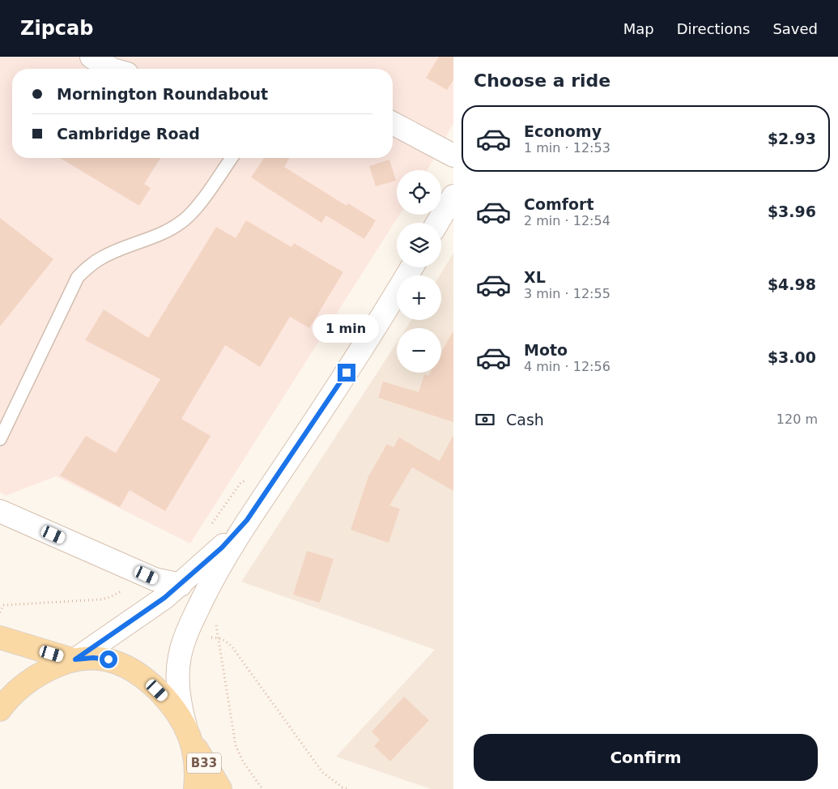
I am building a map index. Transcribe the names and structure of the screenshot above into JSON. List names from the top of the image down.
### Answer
{
  "streets": {
    "main road": ["B33"]
  },
  "page": {
    "header": "Zipcab",
    "nav": ["Map", "Directions", "Saved"],
    "heading": "Choose a ride",
    "banner": ["Mornington Roundabout", "Cambridge Road"],
    "list": [
      {
        "name": "Economy",
        "note": "1 min · 12:53",
        "value": "$2.93"
      },
      {
        "name": "Comfort",
        "note": "2 min · 12:54",
        "value": "$3.96"
      },
      {
        "name": "XL",
        "note": "3 min · 12:55",
        "value": "$4.98"
      },
      {
        "name": "Moto",
        "note": "4 min · 12:56",
        "value": "$3.00"
      }
    ],
    "map_buttons": ["+", "−"],
    "bubble": "1 min",
    "pay": ["Cash", "120 m"],
    "buttons": "Confirm"
  }
}
